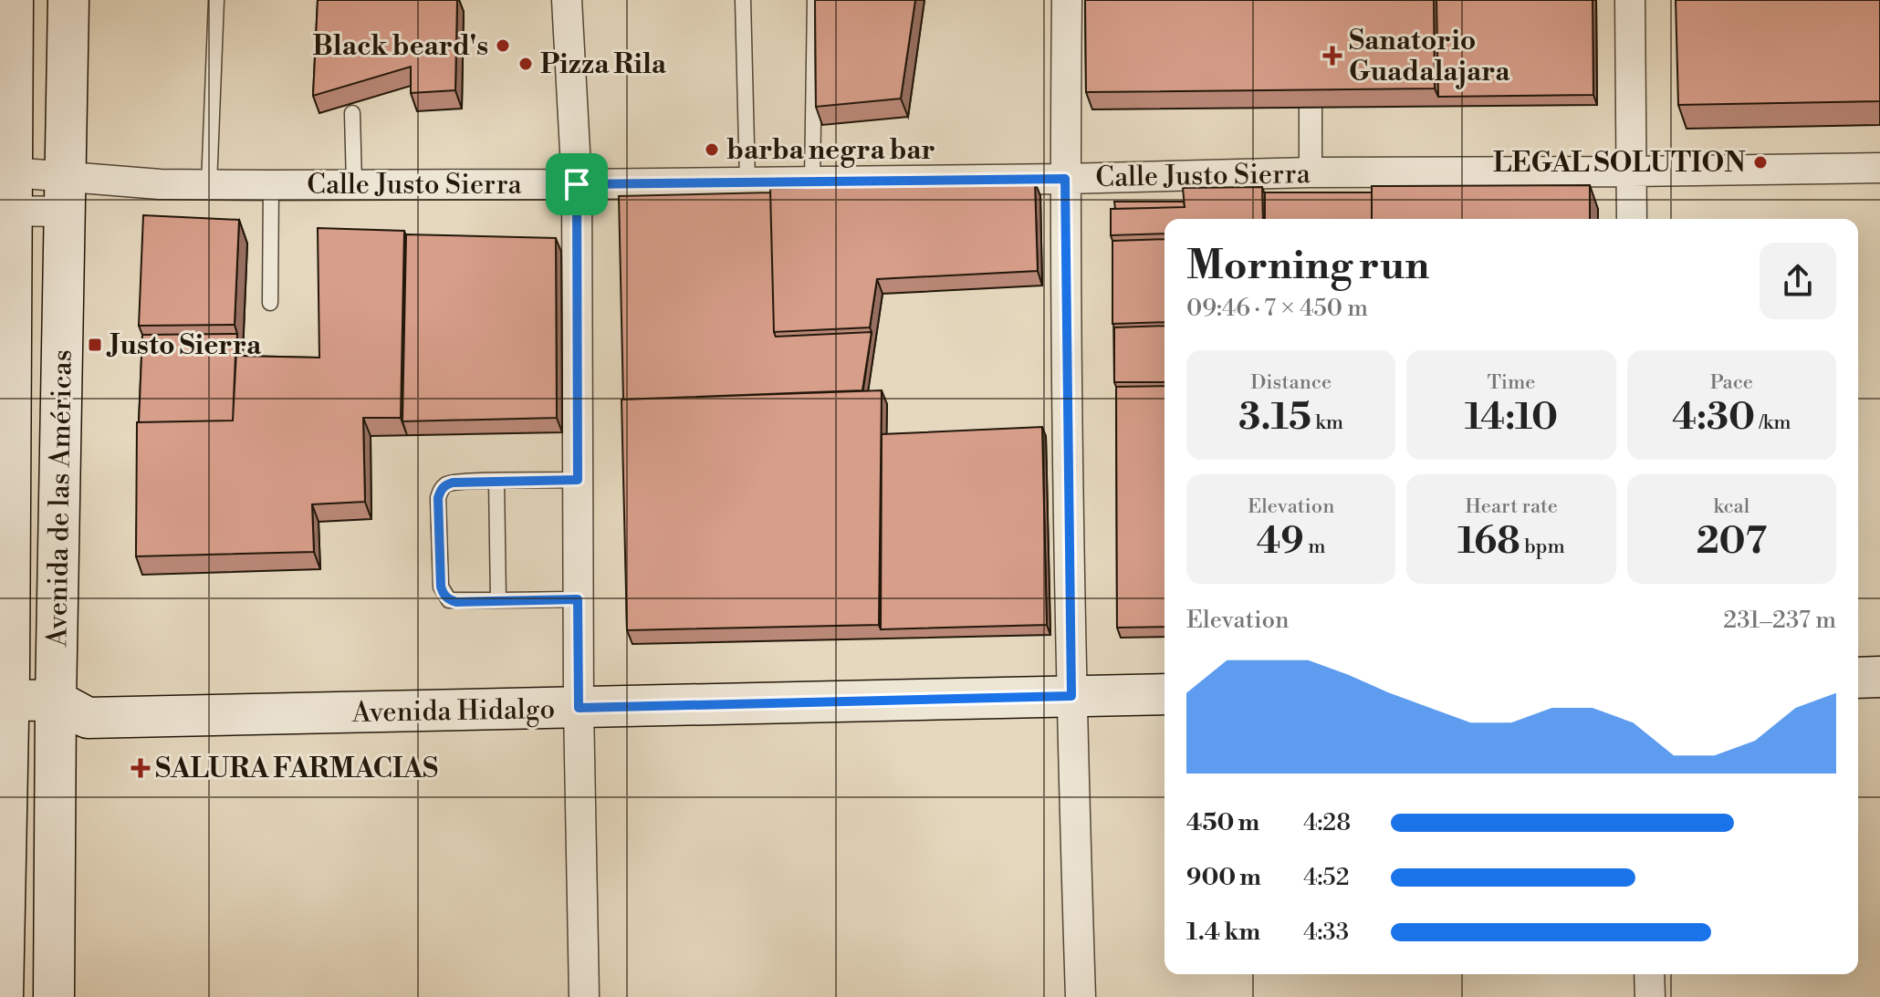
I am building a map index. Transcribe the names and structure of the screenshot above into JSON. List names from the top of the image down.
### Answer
{
  "streets": {
    "main road": ["Avenida de las Américas", "Avenida Hidalgo"],
    "street": ["Calle Justo Sierra"]
  },
  "crossings": [
    ["Calle Justo Sierra", "Avenida de las Américas"],
    ["Avenida de las Américas", "Avenida Hidalgo"]
  ],
  "places": {
    "other": [
      "Black beard's",
      "Pizza Rila",
      "barba negra bar",
      "LEGAL SOLUTION"
    ],
    "health": ["Sanatorio Guadalajara", "SALURA FARMACIAS"],
    "transit": ["Justo Sierra"]
  },
  "page": {
    "heading": ["Morning run", "09:46 · 7 × 450 m"],
    "stats": [
      ["Distance", "3.15 km"],
      ["Time", "14:10"],
      ["Pace", "4:30 /km"],
      ["Elevation", "49 m"],
      ["Heart rate", "168 bpm"],
      ["kcal", "207"]
    ],
    "chart": ["Elevation", "231–237 m"],
    "list": [
      {
        "name": "450 m",
        "note": "4:28"
      },
      {
        "name": "900 m",
        "note": "4:52"
      },
      {
        "name": "1.4 km",
        "note": "4:33"
      }
    ]
  }
}
